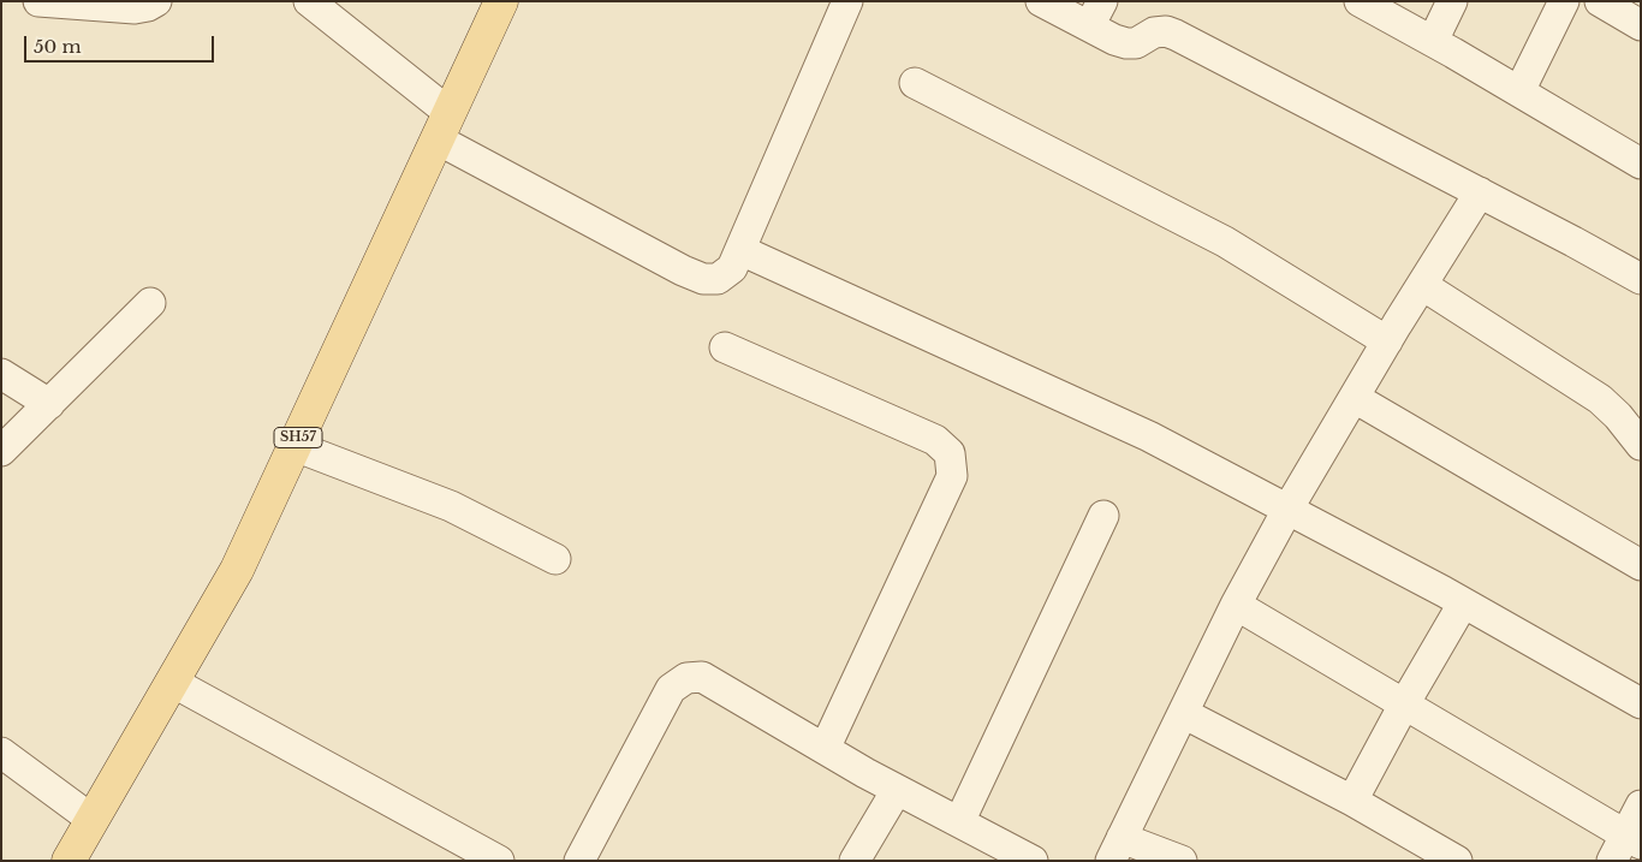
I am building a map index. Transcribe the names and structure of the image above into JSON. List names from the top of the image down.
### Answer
{
  "streets": {
    "main road": ["SH57"]
  },
  "scale_bar": "50 m"
}
